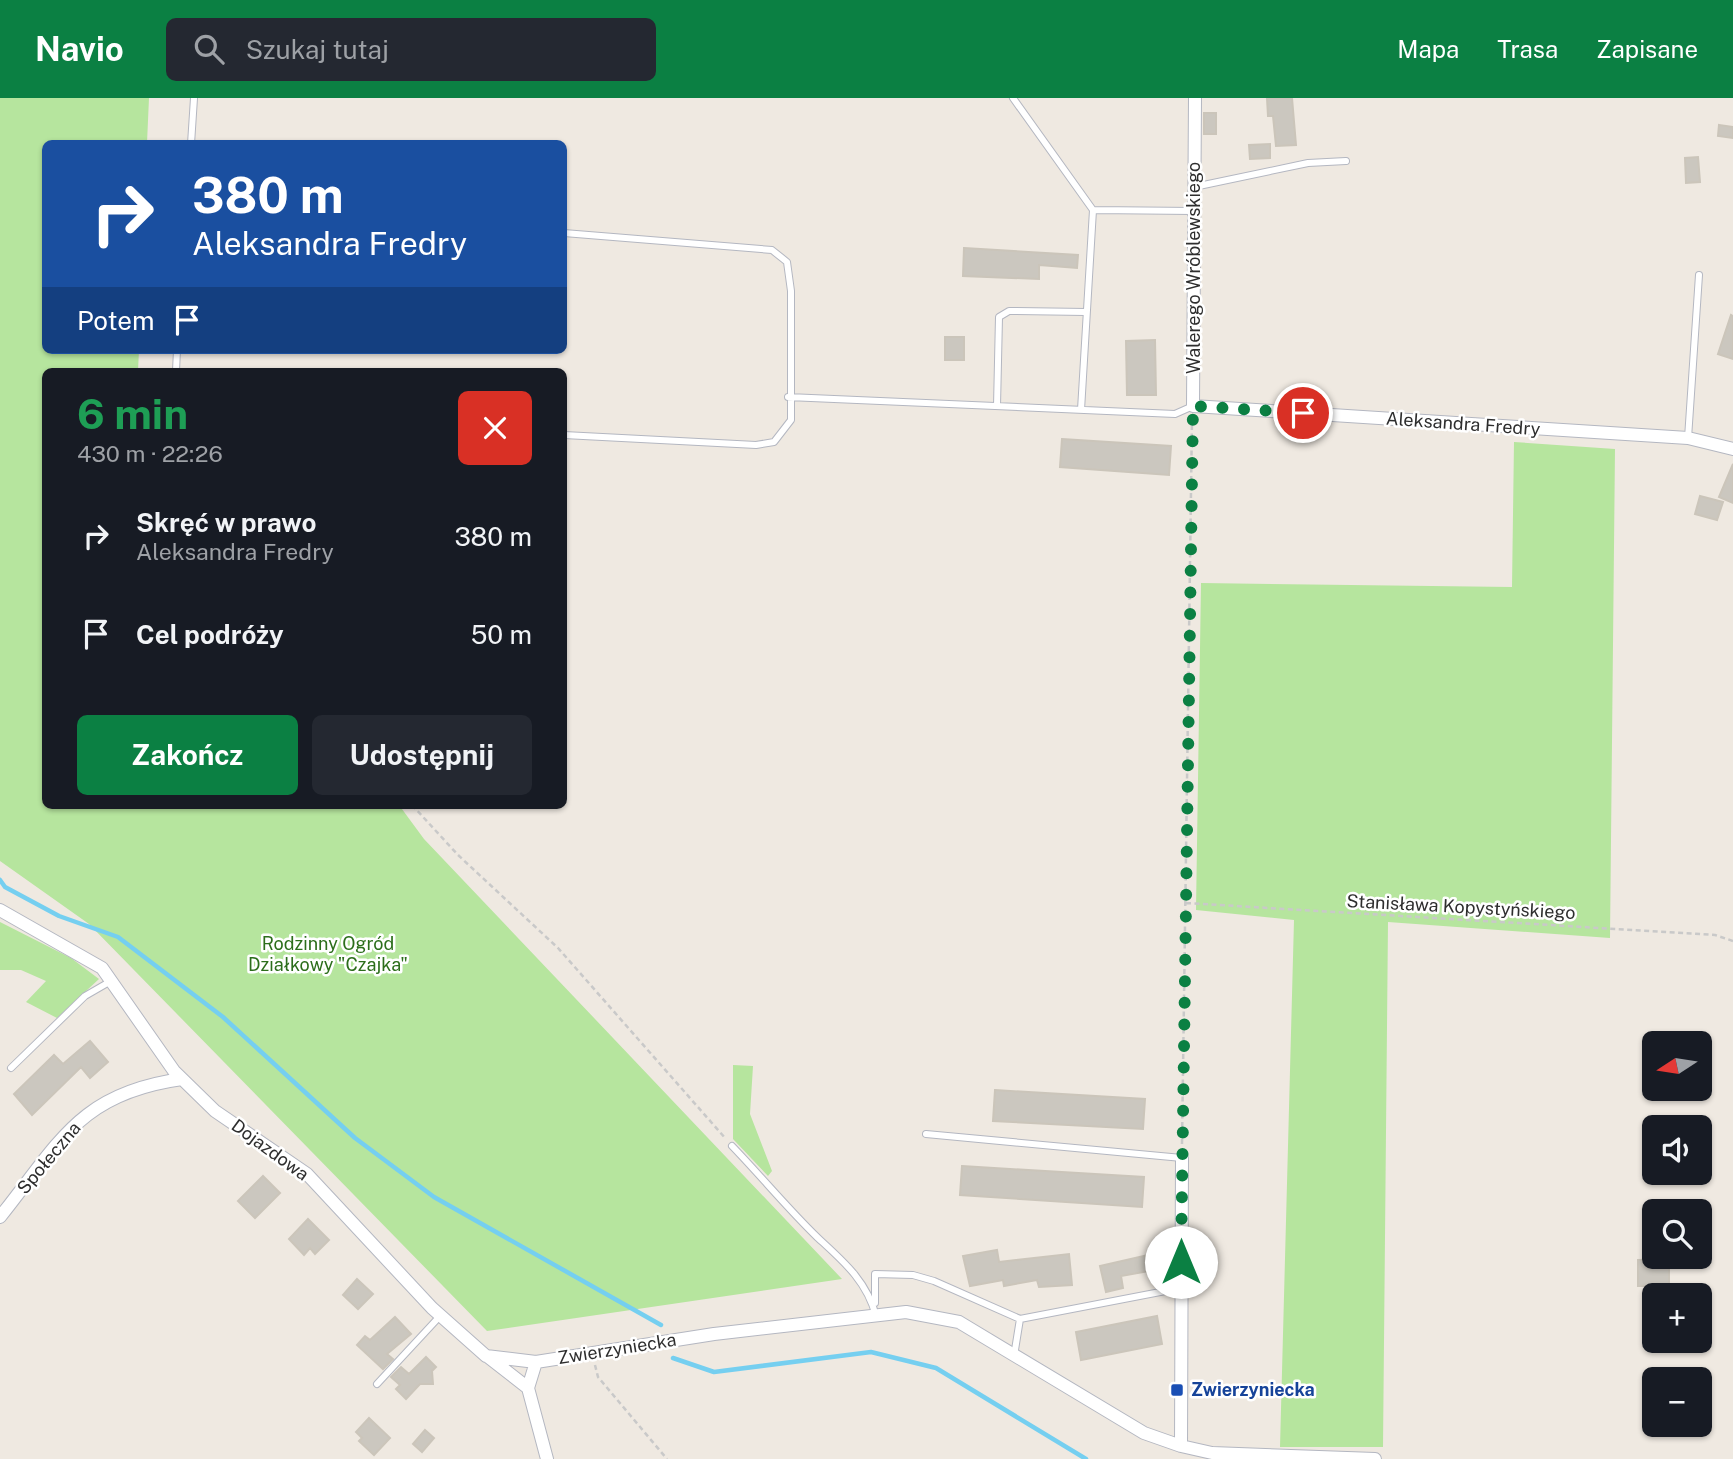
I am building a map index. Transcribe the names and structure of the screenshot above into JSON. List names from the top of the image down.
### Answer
{
  "streets": {
    "street": [
      "Walerego Wróblewskiego",
      "Aleksandra Fredry",
      "Dojazdowa",
      "Społeczna",
      "Zwierzyniecka"
    ],
    "path": ["Stanisława Kopystyńskiego"]
  },
  "crossings": [
    ["Walerego Wróblewskiego", "Aleksandra Fredry"],
    ["Dojazdowa", "Społeczna"]
  ],
  "parks": ["Rodzinny Ogród Działkowy \"Czajka\""],
  "places": {
    "transit": ["Zwierzyniecka"]
  },
  "north": "left",
  "page": {
    "header": "Navio",
    "search": "Szukaj tutaj",
    "nav": ["Mapa", "Trasa", "Zapisane"],
    "turn": ["380 m", "Aleksandra Fredry"],
    "then": "Potem",
    "heading": ["6 min", "430 m · 22:26"],
    "list": [
      {
        "name": "Skręć w prawo",
        "note": "Aleksandra Fredry",
        "value": "380 m"
      },
      {
        "name": "Cel podróży",
        "value": "50 m"
      }
    ],
    "buttons": ["Zakończ", "Udostępnij"],
    "map_buttons": ["+", "−"]
  }
}
